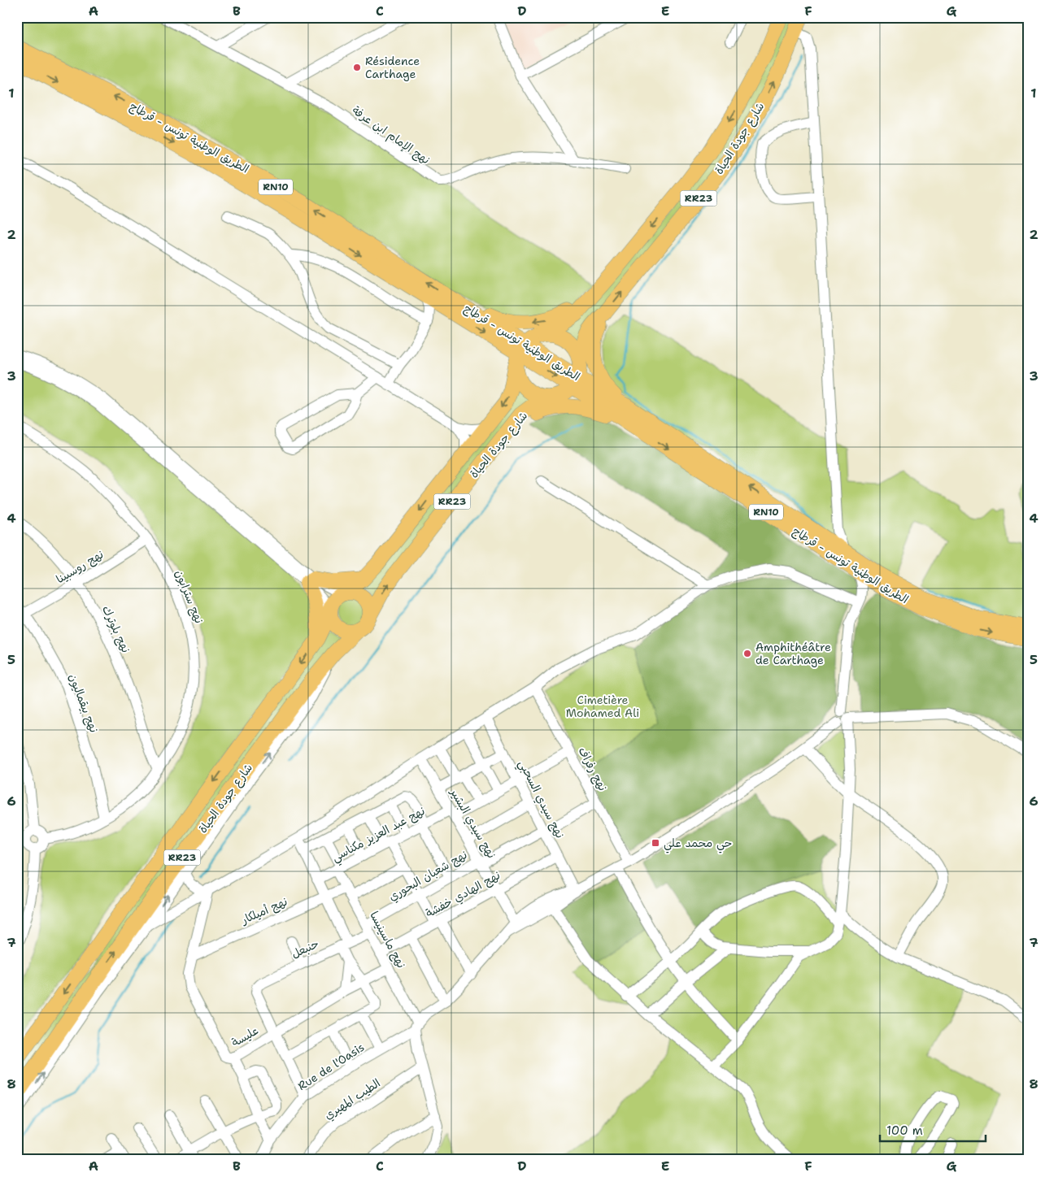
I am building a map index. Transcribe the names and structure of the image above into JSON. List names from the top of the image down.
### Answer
{
  "streets": {
    "highway": [
      "الطريق الوطنية تونس - قرطاج",
      "شارع جودة الحياة",
      "RN10",
      "RR23"
    ],
    "street": [
      "نهج الإمام ابن عرفة",
      "نهج روسبينا",
      "نهج سترابون",
      "نهج بلوترك",
      "نهج بيقماليون",
      "نهج رفراف",
      "نهج سيدي السحبي",
      "نهج سيدي البشير",
      "نهج عبد العزيز مكناسي",
      "نهج شعبان البحوري",
      "نهج الهادي خفشة",
      "نهج أميلكار",
      "نهج ماسينيسا",
      "حنبعل",
      "عليسة",
      "Rue de l'Oasis",
      "الطيب المهيري"
    ]
  },
  "crossings": [
    ["الطريق الوطنية تونس - قرطاج", "شارع جودة الحياة"],
    ["نهج روسبينا", "نهج سترابون"],
    ["نهج روسبينا", "نهج بلوترك"],
    ["نهج روسبينا", "نهج بيقماليون"],
    ["نهج سترابون", "نهج بلوترك"],
    ["نهج سترابون", "نهج بيقماليون"],
    ["نهج رفراف", "نهج عبد العزيز مكناسي"],
    ["نهج رفراف", "نهج شعبان البحوري"],
    ["نهج سيدي السحبي", "نهج عبد العزيز مكناسي"],
    ["نهج سيدي السحبي", "نهج شعبان البحوري"],
    ["نهج سيدي السحبي", "نهج الهادي خفشة"],
    ["نهج سيدي السحبي", "Rue de l'Oasis"],
    ["نهج سيدي البشير", "نهج عبد العزيز مكناسي"],
    ["نهج سيدي البشير", "نهج شعبان البحوري"],
    ["نهج سيدي البشير", "نهج الهادي خفشة"],
    ["نهج سيدي البشير", "Rue de l'Oasis"],
    ["نهج عبد العزيز مكناسي", "نهج ماسينيسا"],
    ["نهج شعبان البحوري", "نهج ماسينيسا"],
    ["نهج شعبان البحوري", "حنبعل"],
    ["نهج الهادي خفشة", "نهج ماسينيسا"],
    ["نهج أميلكار", "نهج ماسينيسا"],
    ["نهج أميلكار", "عليسة"],
    ["نهج ماسينيسا", "حنبعل"],
    ["نهج ماسينيسا", "عليسة"],
    ["نهج ماسينيسا", "Rue de l'Oasis"],
    ["نهج ماسينيسا", "الطيب المهيري"],
    ["حنبعل", "عليسة"]
  ],
  "parks": ["Cimetière Mohamed Ali"],
  "places": {
    "other": ["Résidence Carthage", "Amphithéâtre de Carthage"],
    "transit": ["حي محمد علي"]
  },
  "scale_bar": "100 m",
  "grid": {
    "columns": [
      "A",
      "B",
      "C",
      "D",
      "E",
      "F",
      "G"
    ],
    "rows": [
      "1",
      "2",
      "3",
      "4",
      "5",
      "6",
      "7",
      "8"
    ]
  }
}
